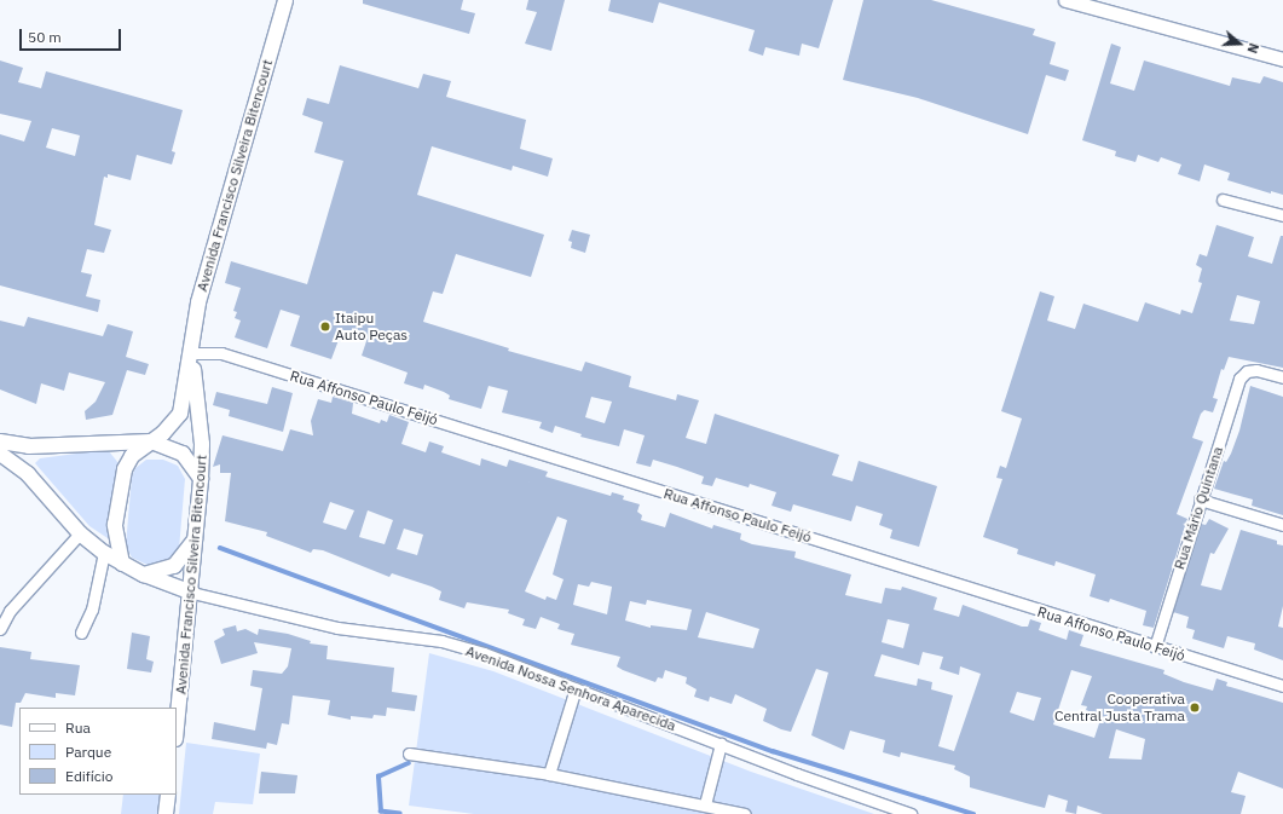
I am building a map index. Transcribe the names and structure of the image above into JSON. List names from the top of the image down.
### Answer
{
  "streets": {
    "main road": ["Avenida Francisco Silveira Bitencourt"],
    "street": ["Rua Affonso Paulo Feijó", "Rua Mário Quintana", "Avenida Nossa Senhora Aparecida"]
  },
  "crossings": [
    ["Avenida Francisco Silveira Bitencourt", "Rua Affonso Paulo Feijó"],
    ["Avenida Francisco Silveira Bitencourt", "Avenida Nossa Senhora Aparecida"],
    ["Rua Affonso Paulo Feijó", "Rua Mário Quintana"]
  ],
  "places": ["Itaipu Auto Peças", "Cooperativa Central Justa Trama"],
  "legend": ["Rua", "Parque", "Edifício"],
  "scale_bar": "50 m",
  "north": "right"
}
